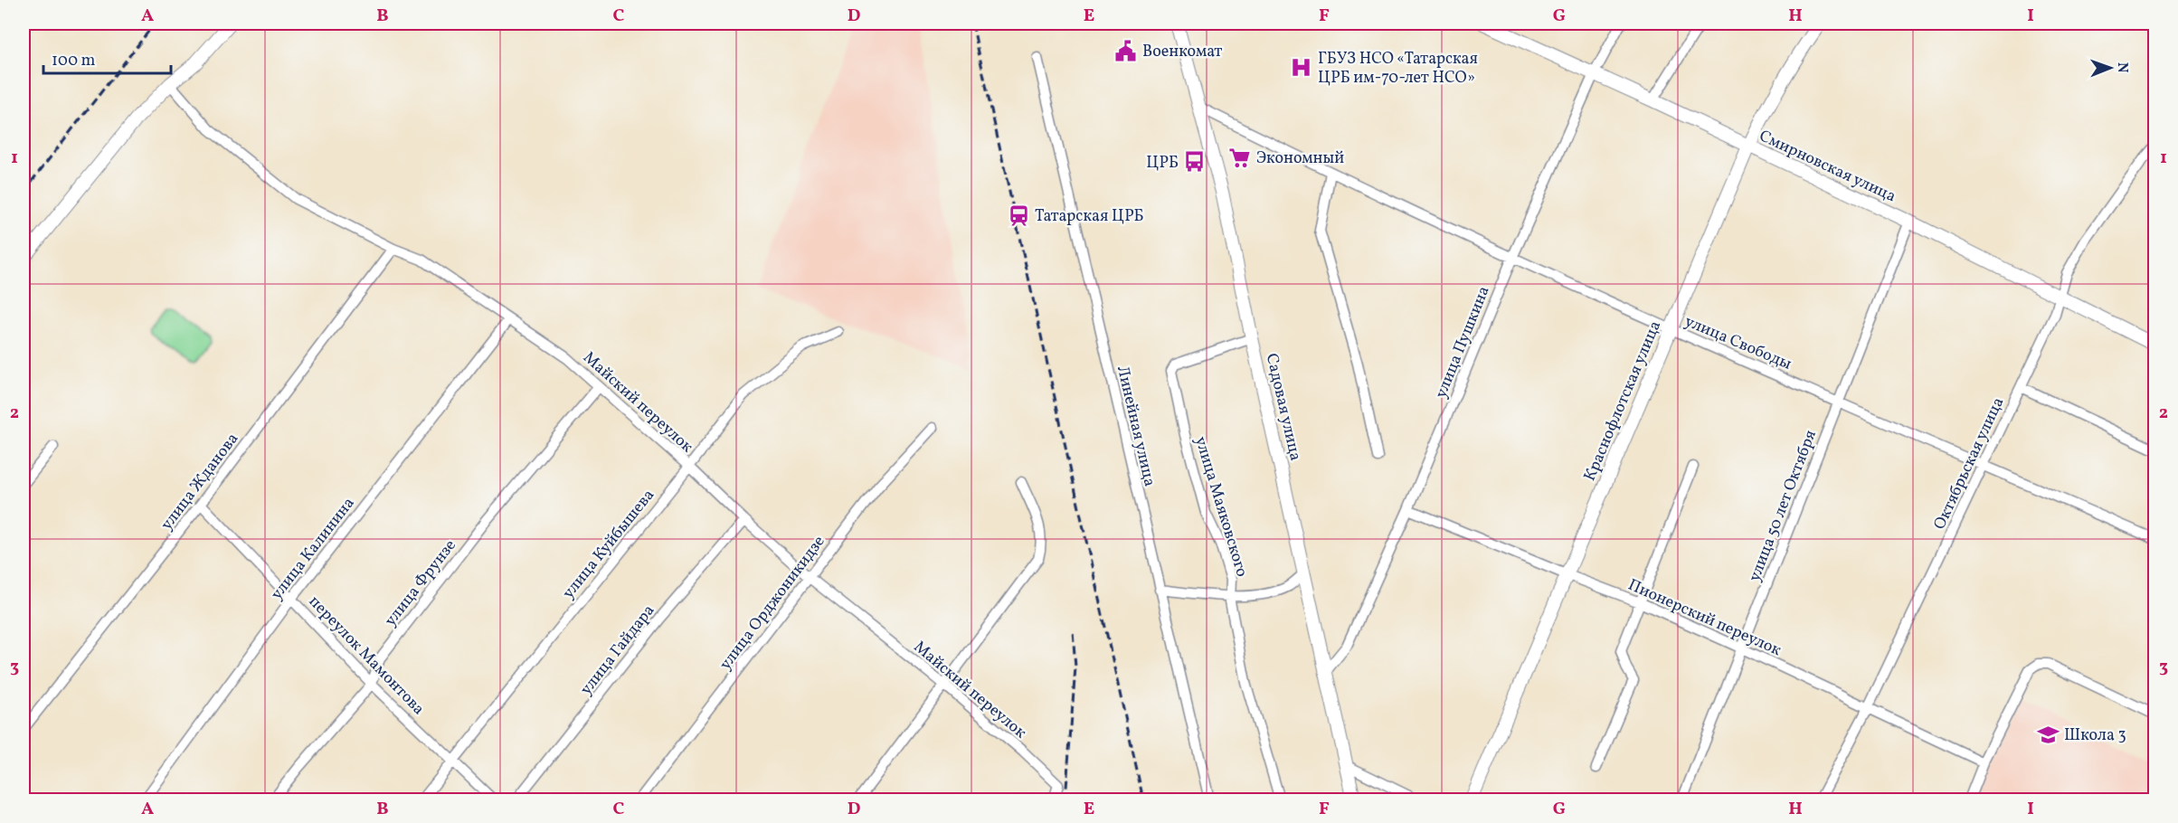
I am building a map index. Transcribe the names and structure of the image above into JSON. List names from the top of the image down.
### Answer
{
  "streets": {
    "street": [
      "Смирновская улица",
      "улица Пушкина",
      "улица Свободы",
      "Краснофлотская улица",
      "Майский переулок",
      "Садовая улица",
      "Линейная улица",
      "Октябрьская улица",
      "улица Жданова",
      "улица 50 лет Октября",
      "улица Маяковского",
      "улица Куйбышева",
      "улица Калинина",
      "улица Фрунзе",
      "улица Орджоникидзе",
      "Пионерский переулок",
      "улица Гайдара",
      "переулок Мамонтова"
    ]
  },
  "crossings": [
    ["Смирновская улица", "улица Пушкина"],
    ["Смирновская улица", "Краснофлотская улица"],
    ["Смирновская улица", "Октябрьская улица"],
    ["Смирновская улица", "улица 50 лет Октября"],
    ["улица Пушкина", "улица Свободы"],
    ["улица Пушкина", "Садовая улица"],
    ["улица Пушкина", "Пионерский переулок"],
    ["улица Свободы", "Краснофлотская улица"],
    ["улица Свободы", "Садовая улица"],
    ["улица Свободы", "Октябрьская улица"],
    ["улица Свободы", "улица 50 лет Октября"],
    ["Краснофлотская улица", "Пионерский переулок"],
    ["Майский переулок", "улица Жданова"],
    ["Майский переулок", "улица Куйбышева"],
    ["Майский переулок", "улица Калинина"],
    ["Майский переулок", "улица Фрунзе"],
    ["Майский переулок", "улица Орджоникидзе"],
    ["Майский переулок", "улица Гайдара"],
    ["Садовая улица", "улица Маяковского"],
    ["Октябрьская улица", "Пионерский переулок"],
    ["улица Жданова", "переулок Мамонтова"],
    ["улица 50 лет Октября", "Пионерский переулок"],
    ["улица Куйбышева", "переулок Мамонтова"],
    ["улица Калинина", "переулок Мамонтова"],
    ["улица Фрунзе", "переулок Мамонтова"]
  ],
  "places": {
    "public building": ["Военкомат"],
    "hospital": ["ГБУЗ НСО «Татарская ЦРБ им-70-лет НСО»"],
    "supermarket": ["Экономный"],
    "bus stop": ["ЦРБ"],
    "station": ["Татарская ЦРБ"],
    "school or university": ["Школа 3"]
  },
  "scale_bar": "100 m",
  "north": "right",
  "grid": {
    "columns": [
      "A",
      "B",
      "C",
      "D",
      "E",
      "F",
      "G",
      "H",
      "I"
    ],
    "rows": ["1", "2", "3"]
  }
}
